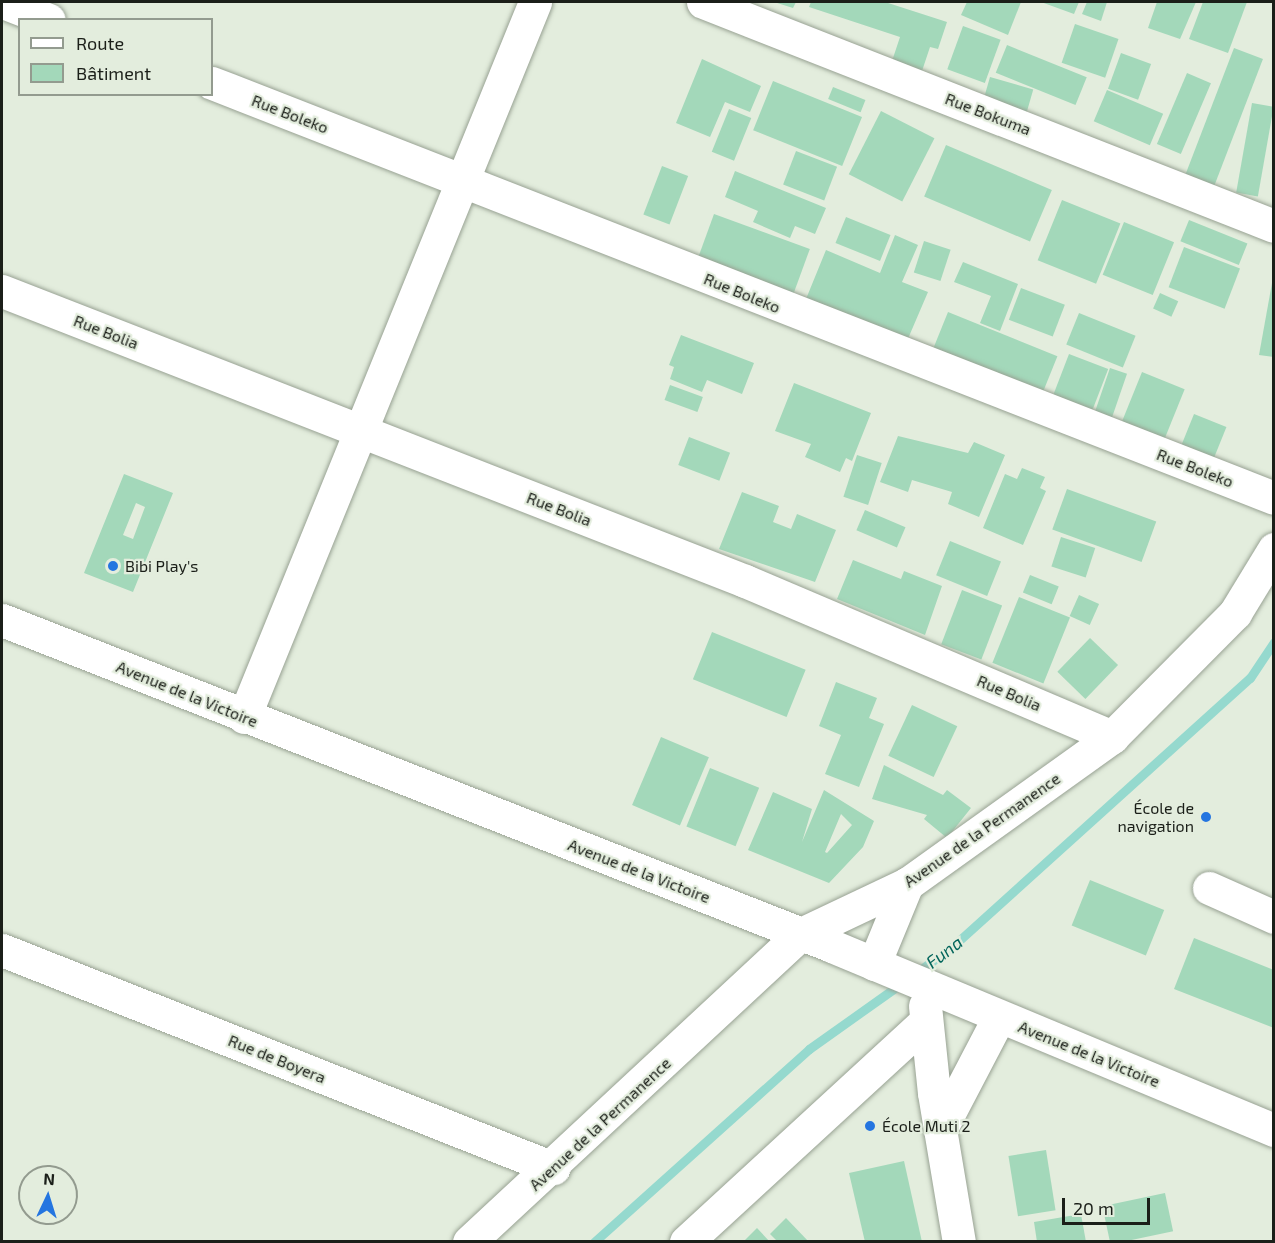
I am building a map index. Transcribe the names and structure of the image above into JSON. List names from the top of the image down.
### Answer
{
  "streets": {
    "street": [
      "Rue Boleko",
      "Rue Bokuma",
      "Rue Bolia",
      "Avenue de la Victoire",
      "Avenue de la Permanence",
      "Rue de Boyera"
    ]
  },
  "crossings": [
    ["Rue Bolia", "Avenue de la Permanence"],
    ["Avenue de la Victoire", "Avenue de la Permanence"],
    ["Avenue de la Permanence", "Rue de Boyera"]
  ],
  "water": ["Funa"],
  "places": ["Bibi Play's", "École de navigation", "École Muti 2"],
  "legend": ["Route", "Bâtiment"],
  "scale_bar": "20 m",
  "north": "top"
}
